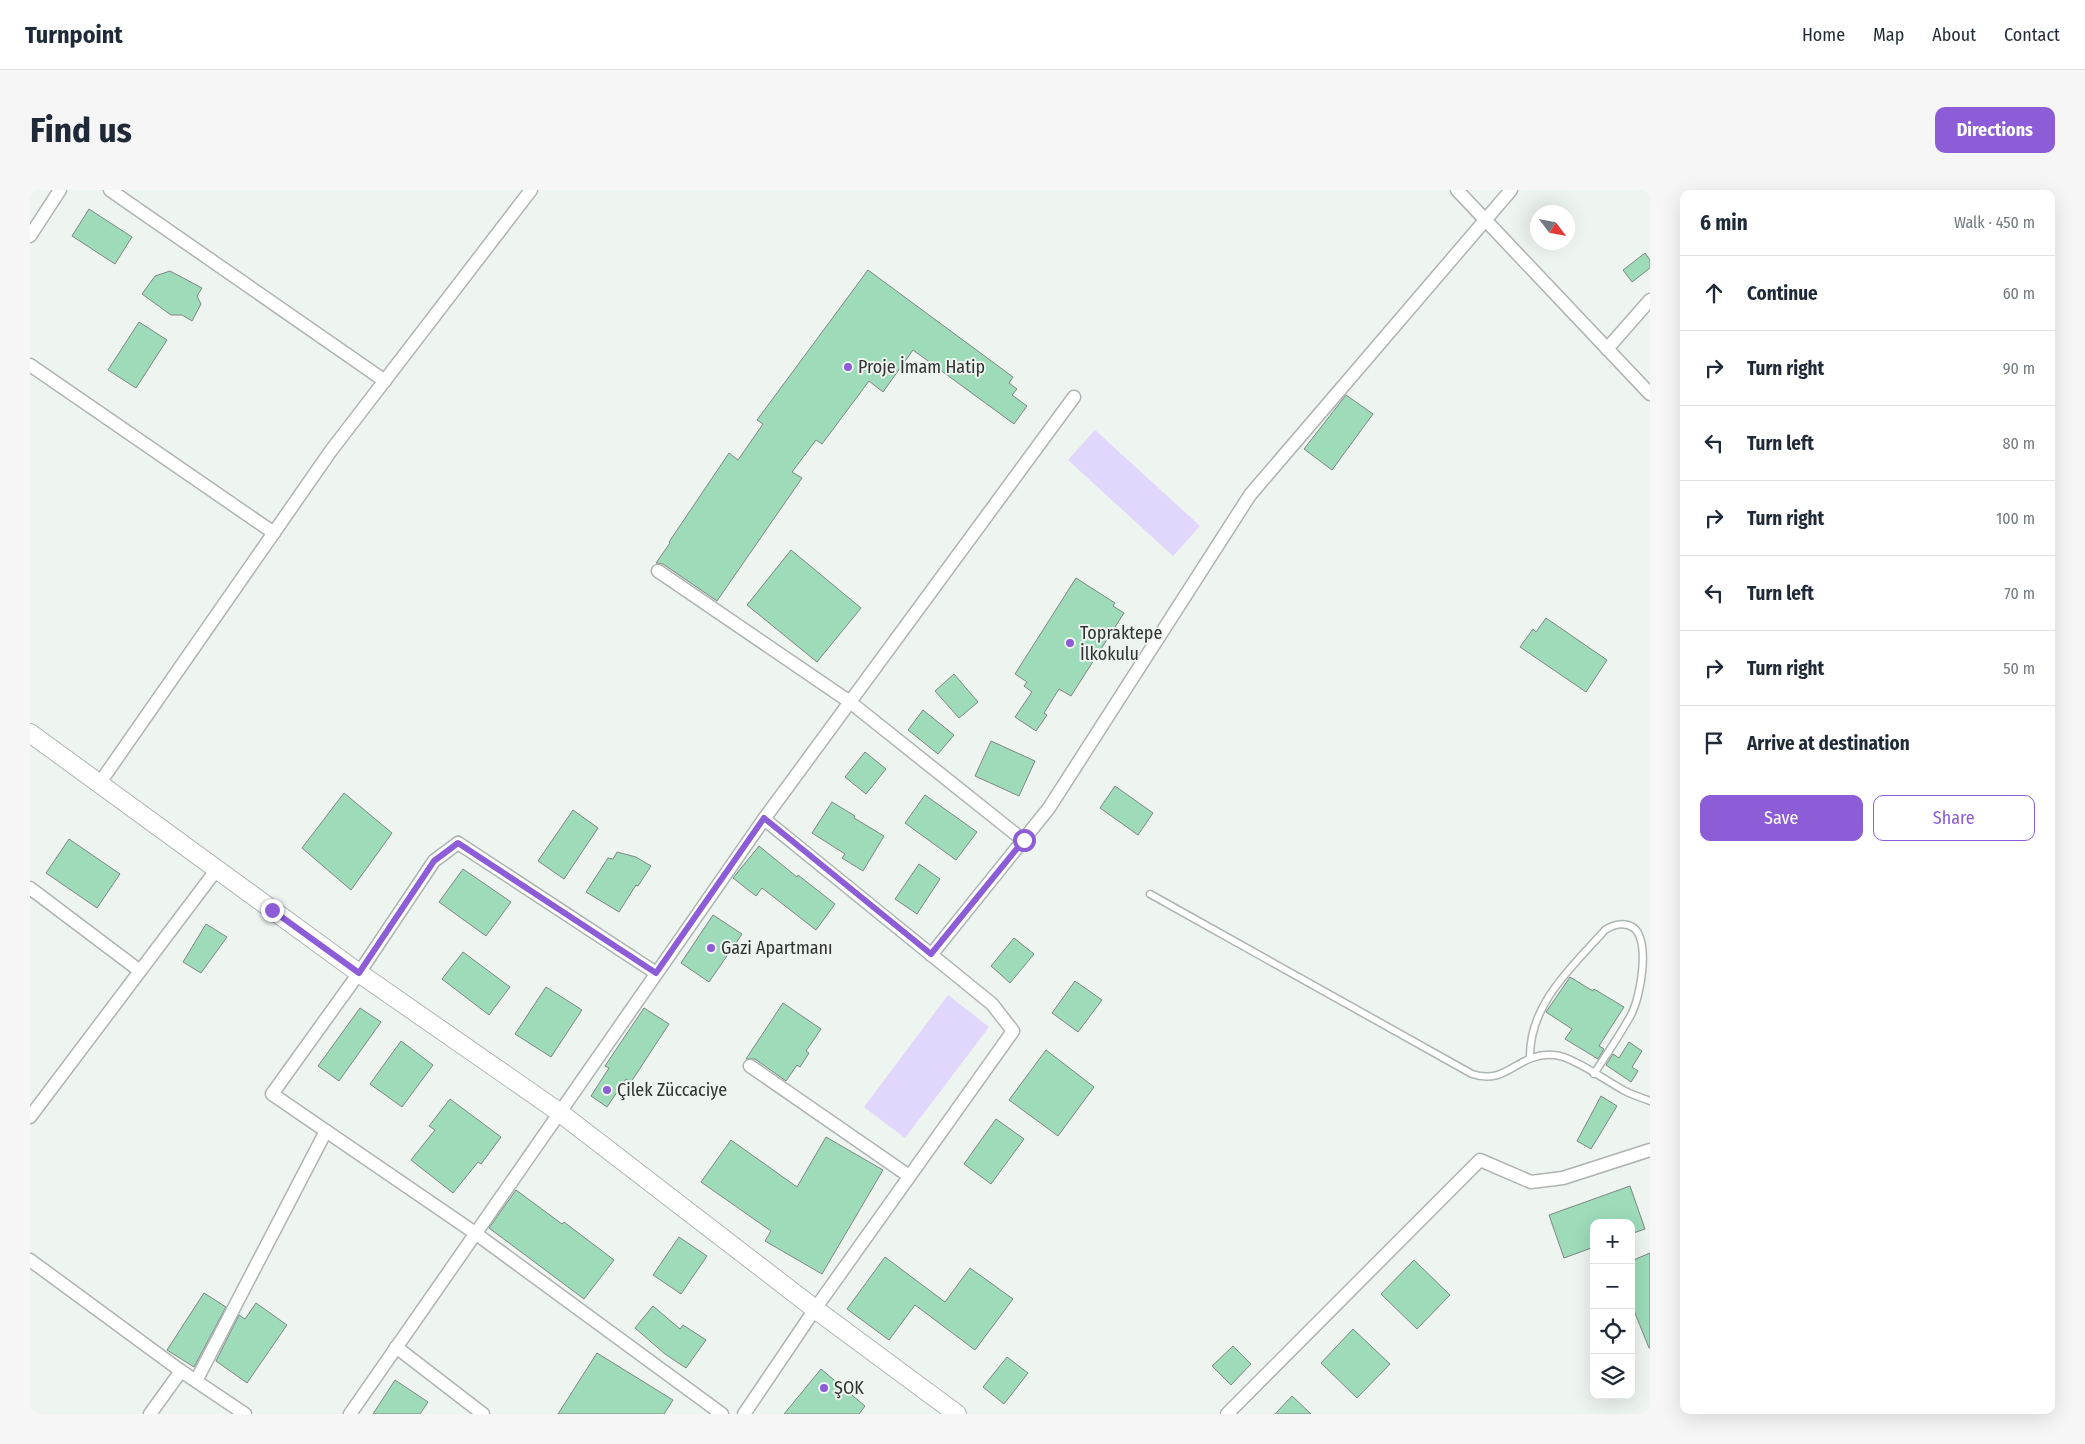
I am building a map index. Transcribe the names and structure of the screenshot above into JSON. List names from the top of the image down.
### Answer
{
  "places": [
    "Proje İmam Hatip",
    "Topraktepe İlkokulu",
    "Gazi Apartmanı",
    "Çilek Züccaciye",
    "ŞOK"
  ],
  "north": "bottom right",
  "page": {
    "header": "Turnpoint",
    "nav": [
      "Home",
      "Map",
      "About",
      "Contact"
    ],
    "buttons": [
      "Directions",
      ["Save", "Share"]
    ],
    "title": "Find us",
    "heading": ["6 min", "Walk · 450 m"],
    "list": [
      ["Continue", "60 m"],
      ["Turn right", "90 m"],
      ["Turn left", "80 m"],
      ["Turn right", "100 m"],
      ["Turn left", "70 m"],
      ["Turn right", "50 m"],
      "Arrive at destination"
    ],
    "map_buttons": ["+", "−"]
  }
}
